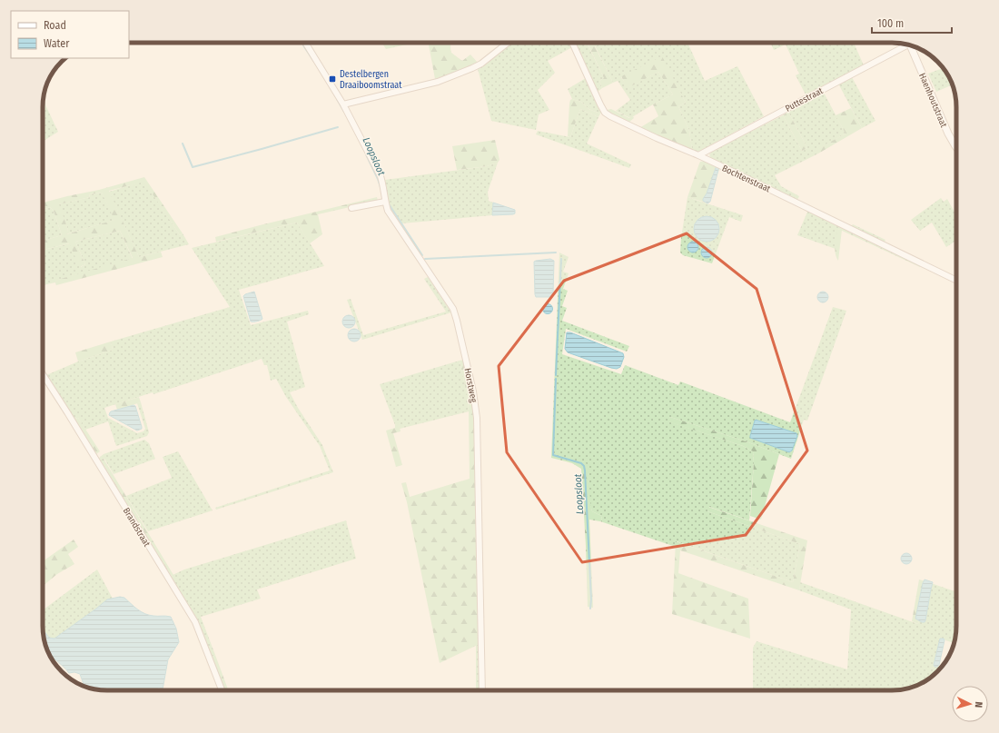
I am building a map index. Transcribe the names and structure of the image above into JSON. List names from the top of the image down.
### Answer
{
  "streets": {
    "street": [
      "Puttestraat",
      "Haenhoutstraat",
      "Bochtenstraat",
      "Horstweg",
      "Brandstraat"
    ]
  },
  "crossings": [
    ["Puttestraat", "Bochtenstraat"]
  ],
  "water": ["Loopsloot"],
  "places": {
    "transit": ["Destelbergen Draaiboomstraat"]
  },
  "legend": ["Road", "Water"],
  "scale_bar": "100 m",
  "north": "right"
}
